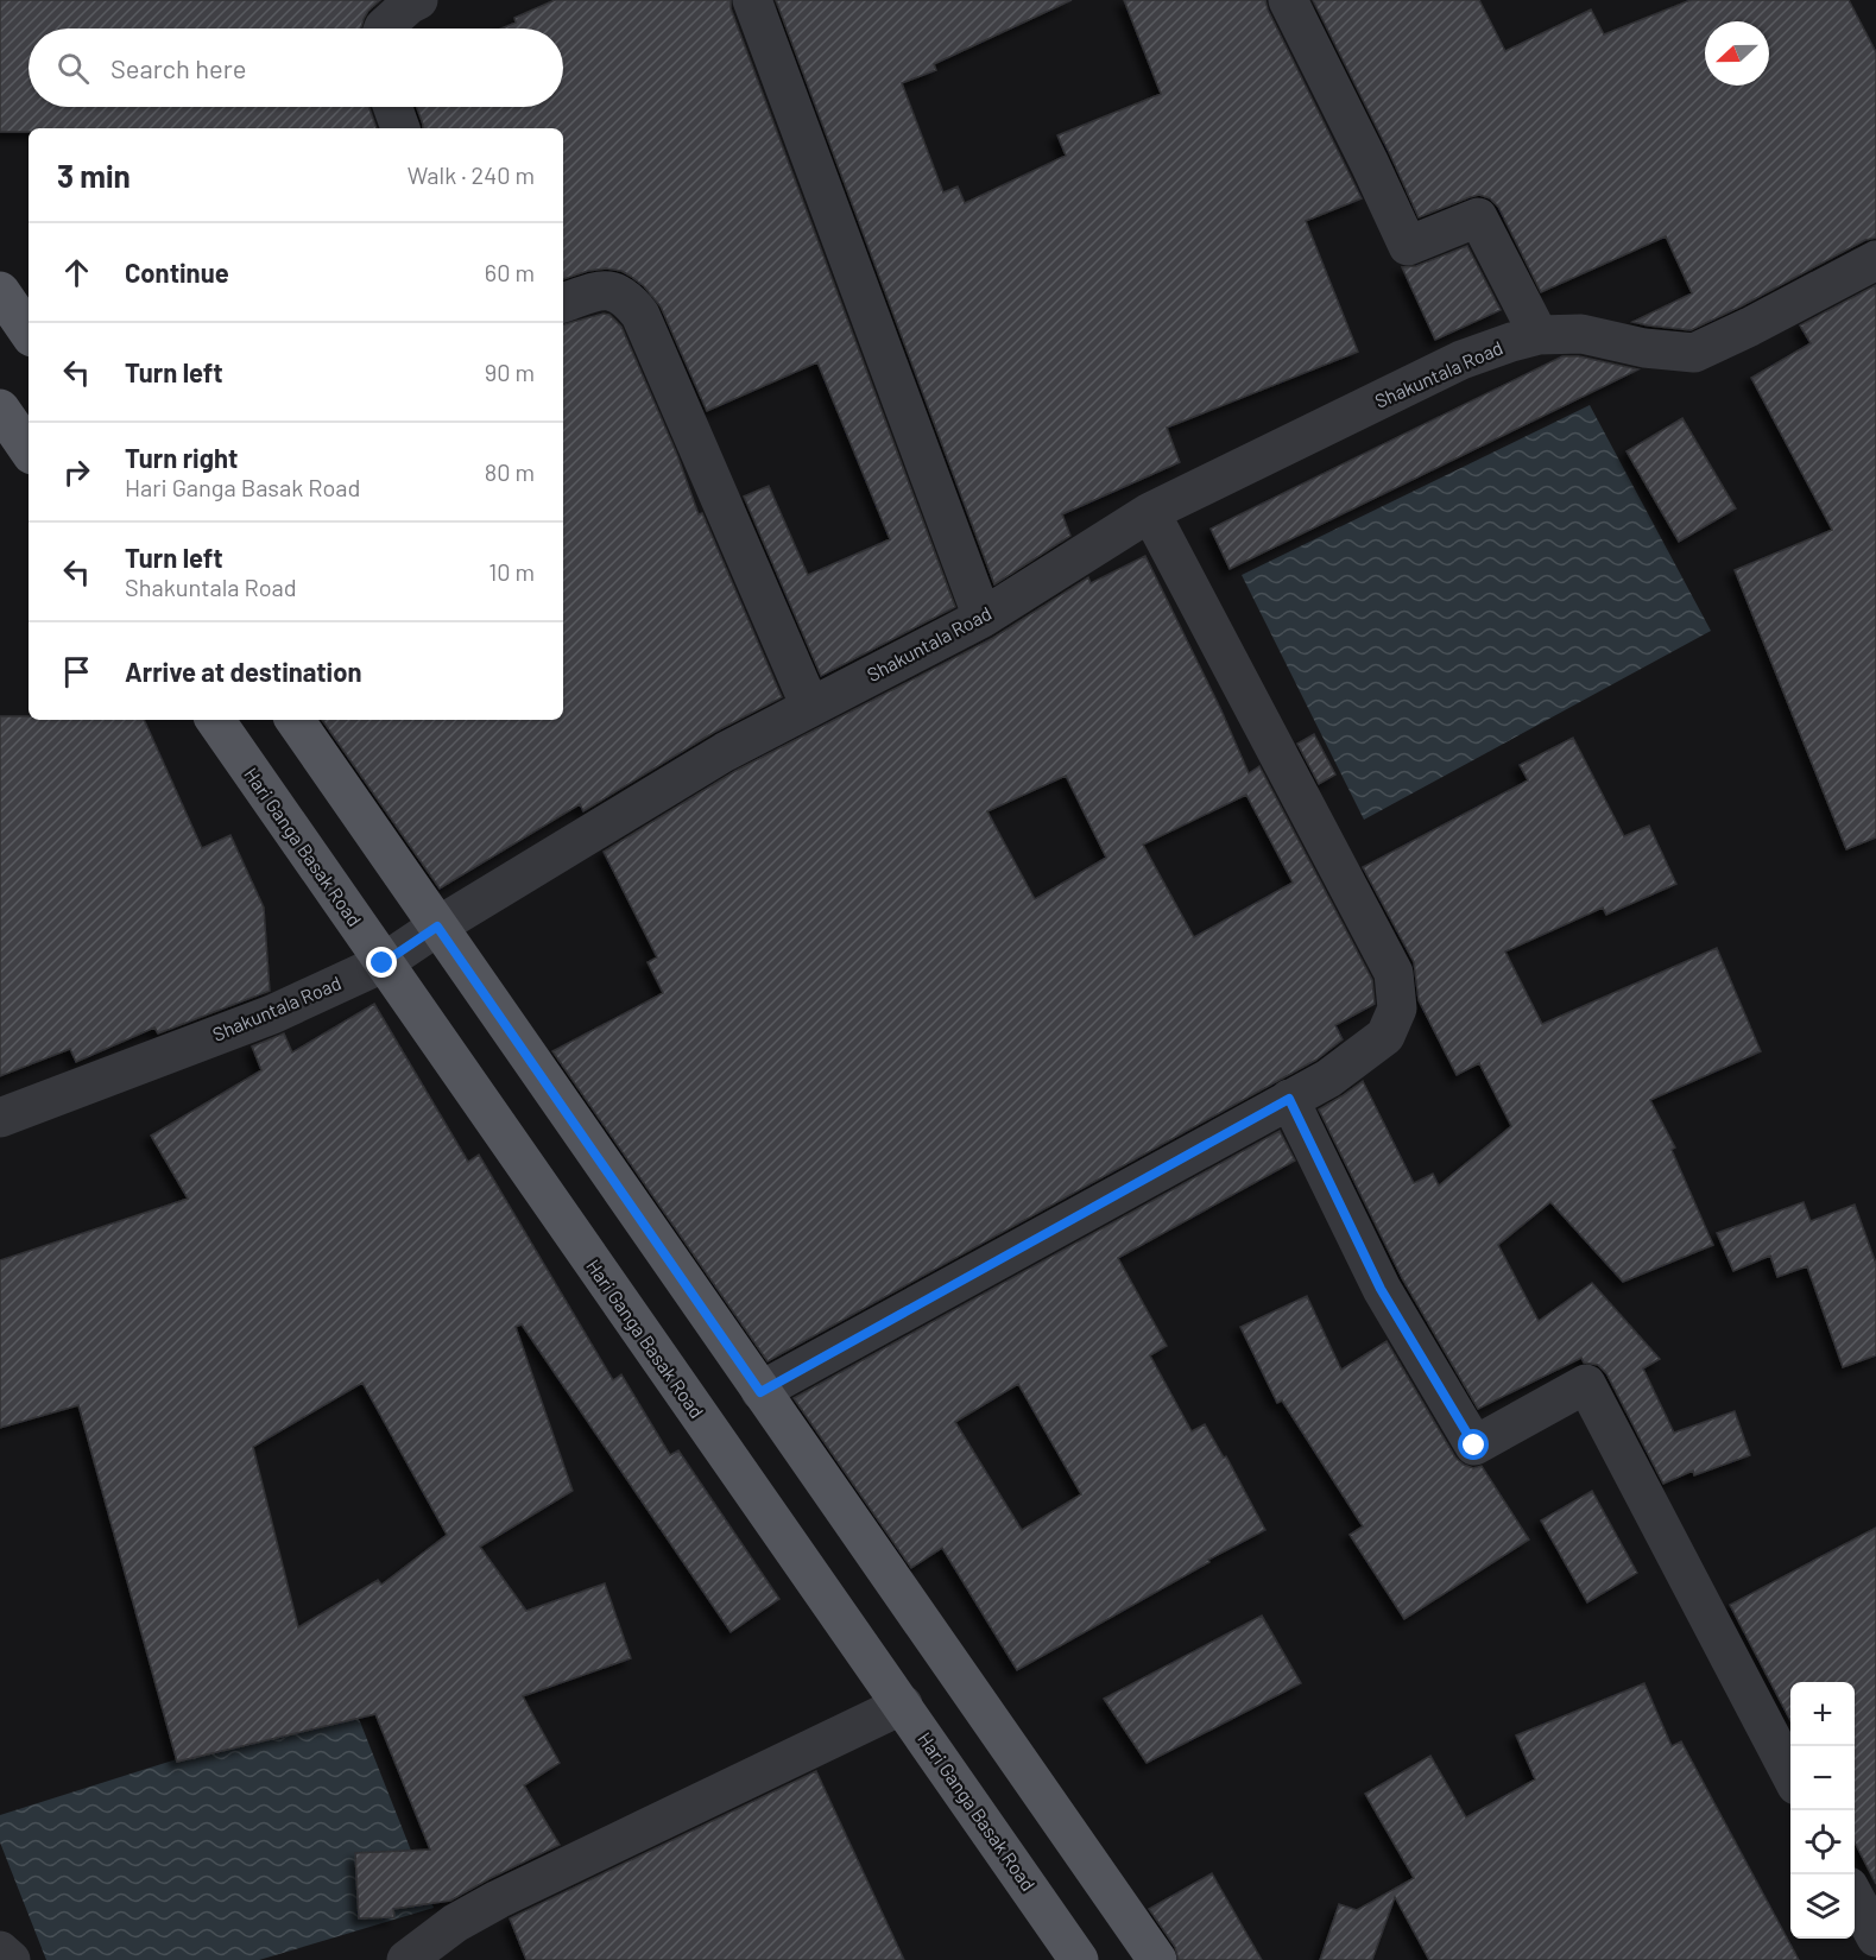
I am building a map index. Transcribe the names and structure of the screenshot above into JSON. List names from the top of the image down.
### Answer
{
  "streets": {
    "main road": ["Hari Ganga Basak Road"],
    "street": ["Shakuntala Road"]
  },
  "crossings": [
    ["Shakuntala Road", "Hari Ganga Basak Road"]
  ],
  "north": "left",
  "page": {
    "search": "Search here",
    "heading": ["3 min", "Walk · 240 m"],
    "list": [
      ["Continue", "60 m"],
      ["Turn left", "90 m"],
      ["Turn right", "Hari Ganga Basak Road", "80 m"],
      ["Turn left", "Shakuntala Road", "10 m"],
      "Arrive at destination"
    ],
    "map_buttons": ["+", "−"]
  }
}
